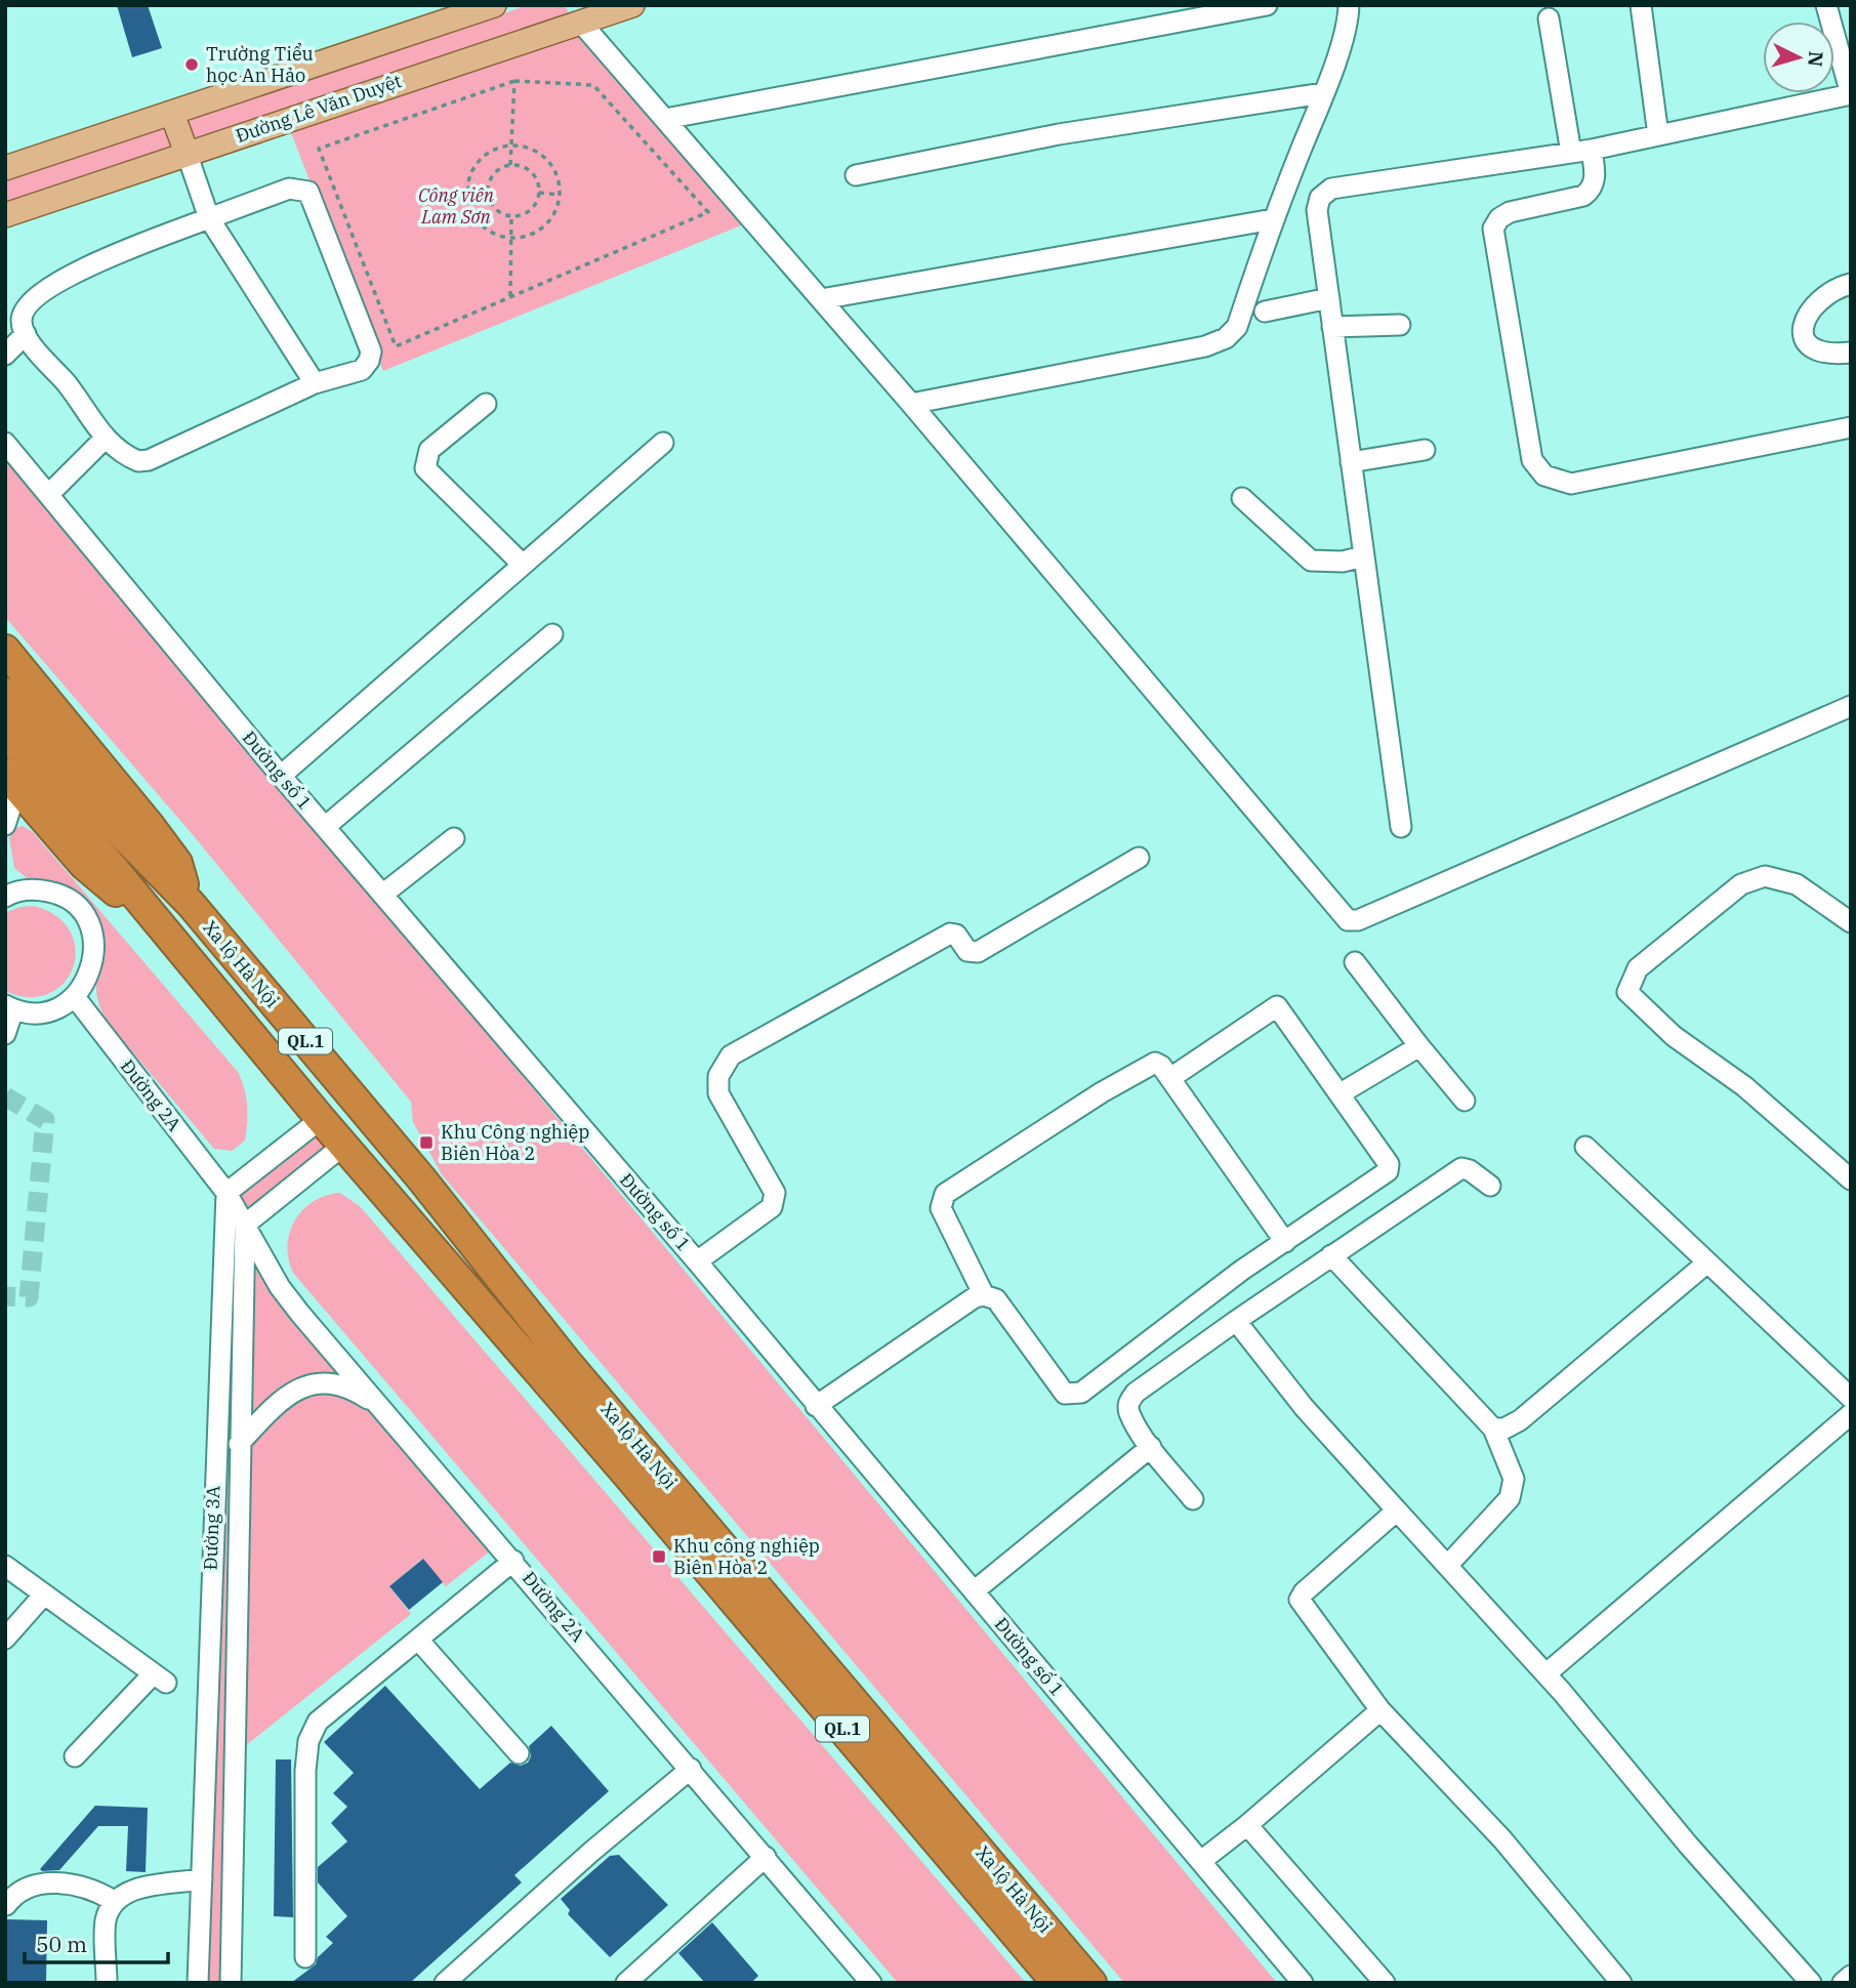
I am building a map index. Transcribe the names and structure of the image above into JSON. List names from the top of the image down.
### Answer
{
  "streets": {
    "highway": ["Xa lộ Hà Nội", "QL.1"],
    "main road": ["Đường Lê Văn Duyệt"],
    "street": ["Đường số 1", "Đường 2A", "Đường 3A"]
  },
  "crossings": [
    ["Xa lộ Hà Nội", "QL.1"],
    ["Đường 2A", "Đường 3A"]
  ],
  "parks": ["Công viên Lam Sơn"],
  "places": {
    "other": ["Trường Tiểu học An Hảo"],
    "transit": ["Khu Công nghiệp Biên Hòa 2", "Khu công nghiệp Biên Hòa 2"]
  },
  "scale_bar": "50 m",
  "north": "right"
}
